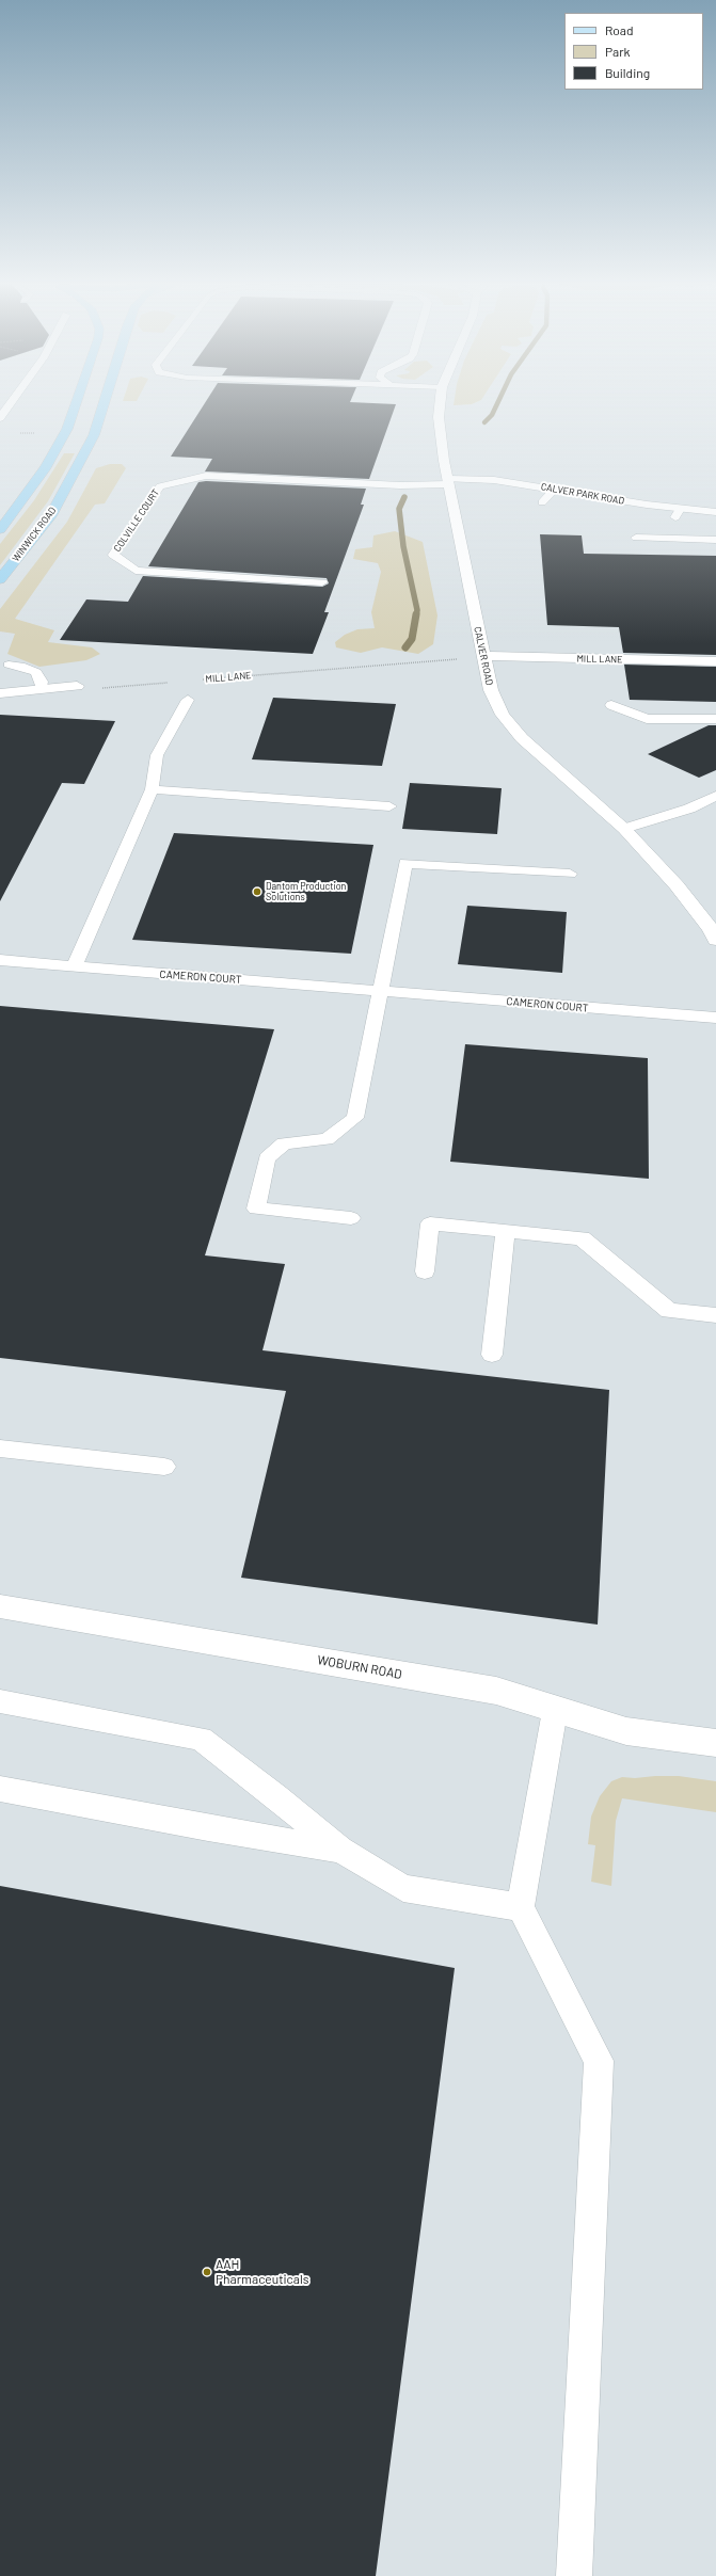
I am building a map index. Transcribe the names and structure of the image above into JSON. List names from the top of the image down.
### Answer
{
  "streets": {
    "highway": ["WINWICK ROAD"],
    "street": [
      "CALVER PARK ROAD",
      "CALVER ROAD",
      "MILL LANE",
      "WOBURN ROAD"
    ],
    "lane": ["COLVILLE COURT", "CAMERON COURT"]
  },
  "crossings": [
    ["CALVER PARK ROAD", "COLVILLE COURT"],
    ["CALVER PARK ROAD", "CALVER ROAD"],
    ["COLVILLE COURT", "CALVER ROAD"],
    ["CALVER ROAD", "MILL LANE"]
  ],
  "places": ["Dantom Production Solutions", "AAH Pharmaceuticals"],
  "legend": ["Road", "Park", "Building"]
}
